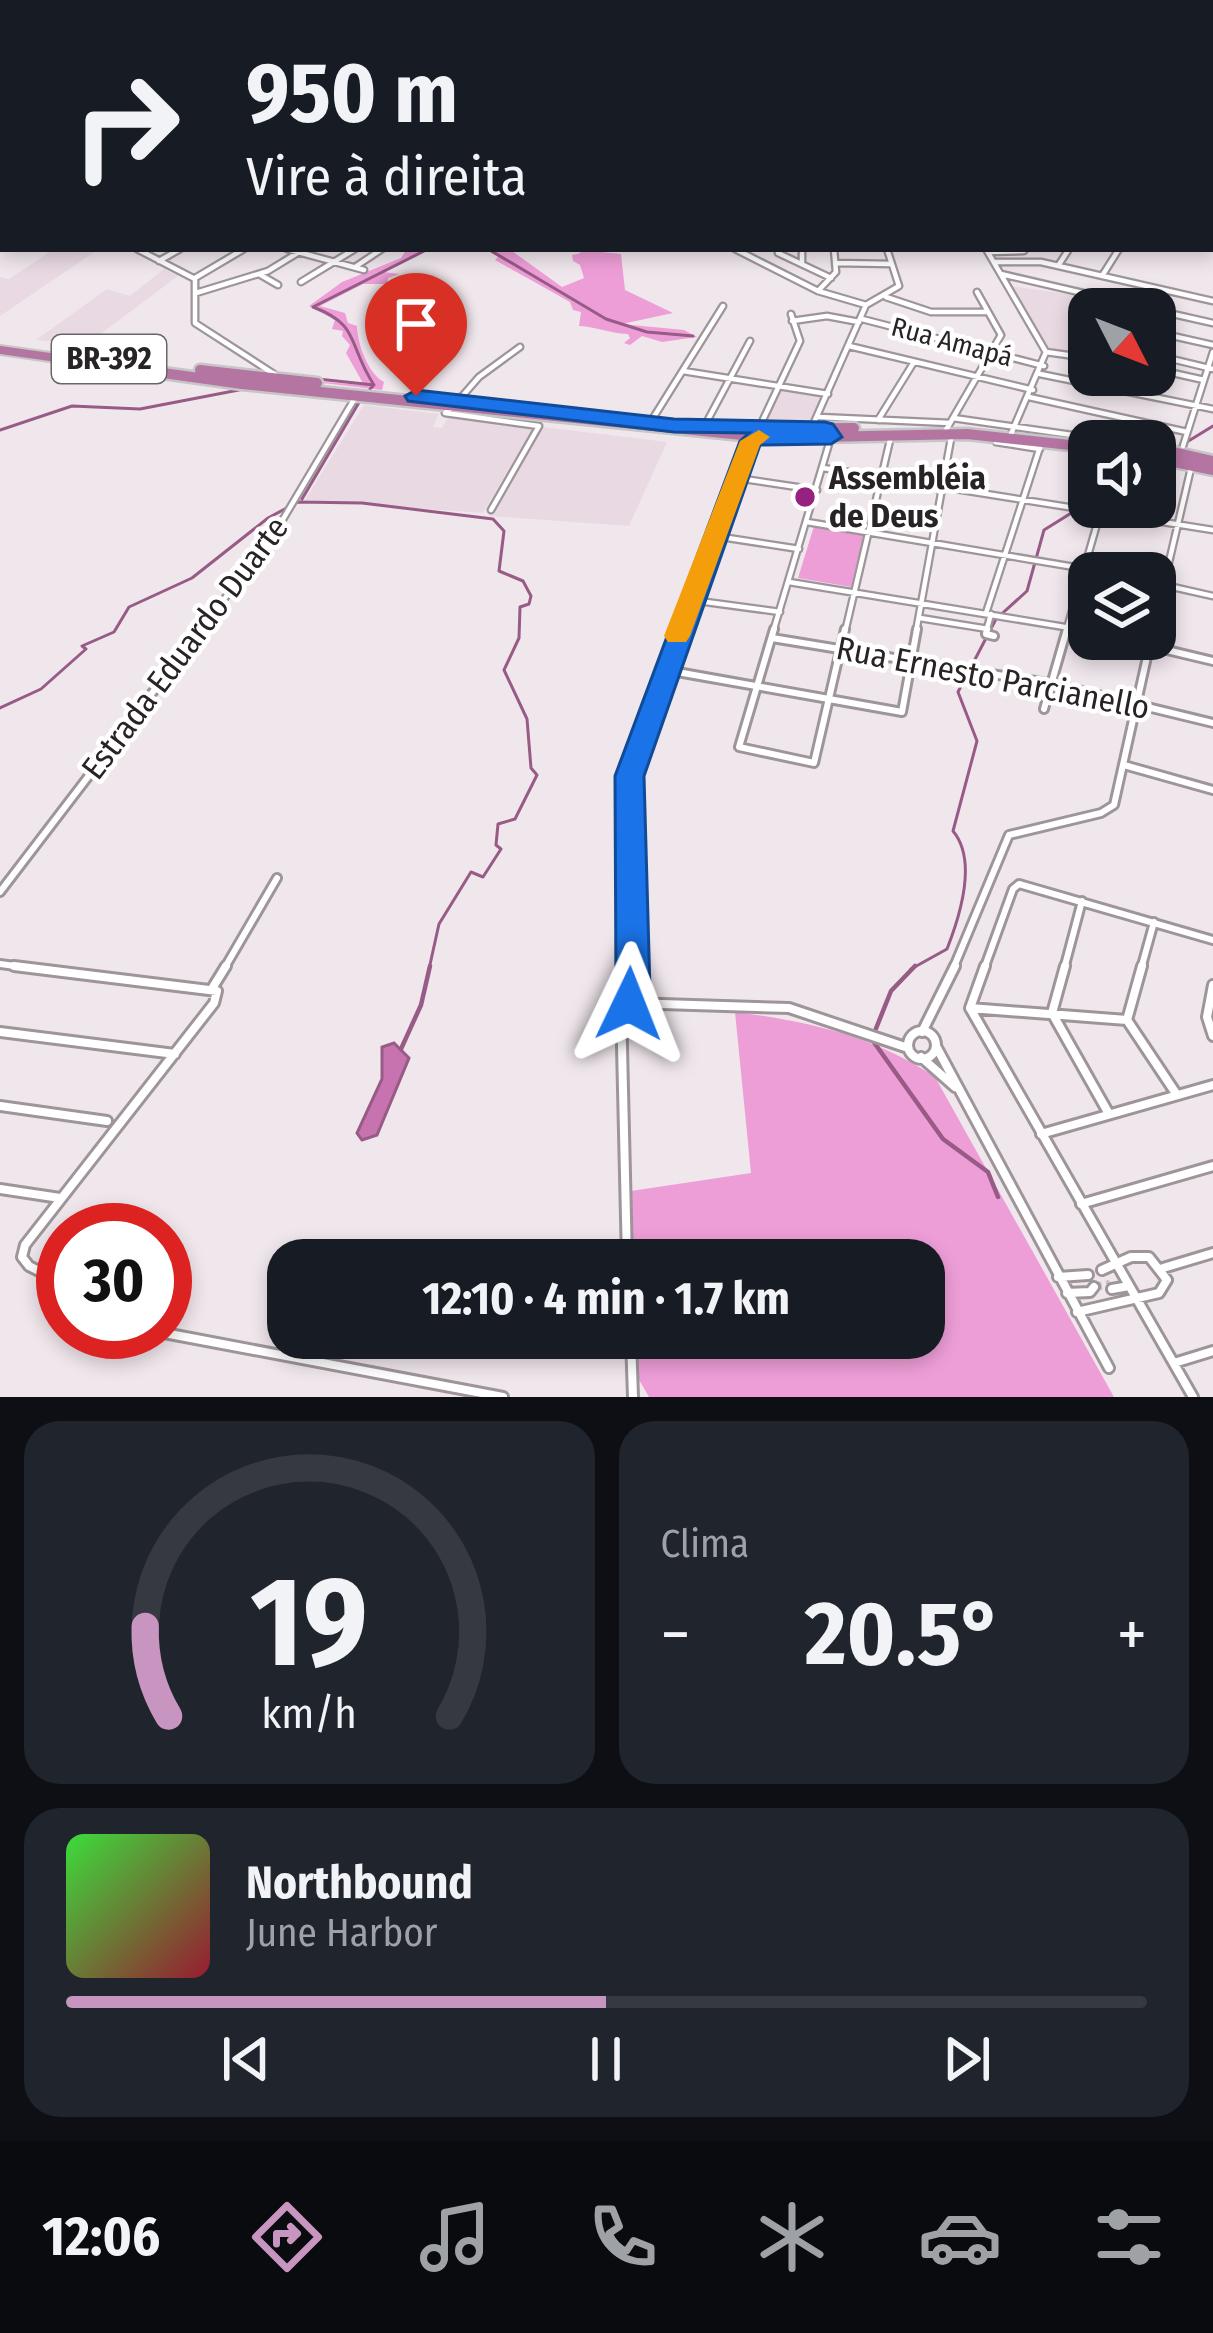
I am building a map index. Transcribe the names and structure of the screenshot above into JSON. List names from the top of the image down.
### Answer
{
  "streets": {
    "highway": ["BR-392"],
    "street": ["Rua Amapá", "Estrada Eduardo Duarte", "Rua Ernesto Parcianello"]
  },
  "crossings": [
    ["BR-392", "Estrada Eduardo Duarte"]
  ],
  "places": ["Assembléia de Deus"],
  "north": "bottom right",
  "page": {
    "turn": ["950 m", "Vire à direita"],
    "limit": "30",
    "trip": "12:10 · 4 min · 1.7 km",
    "tile": "Clima",
    "heat": ["−", "20.5°", "+"],
    "song": ["Northbound", "June Harbor"],
    "tabs": "12:06",
    "gauge": ["19", "km/h"]
  }
}
